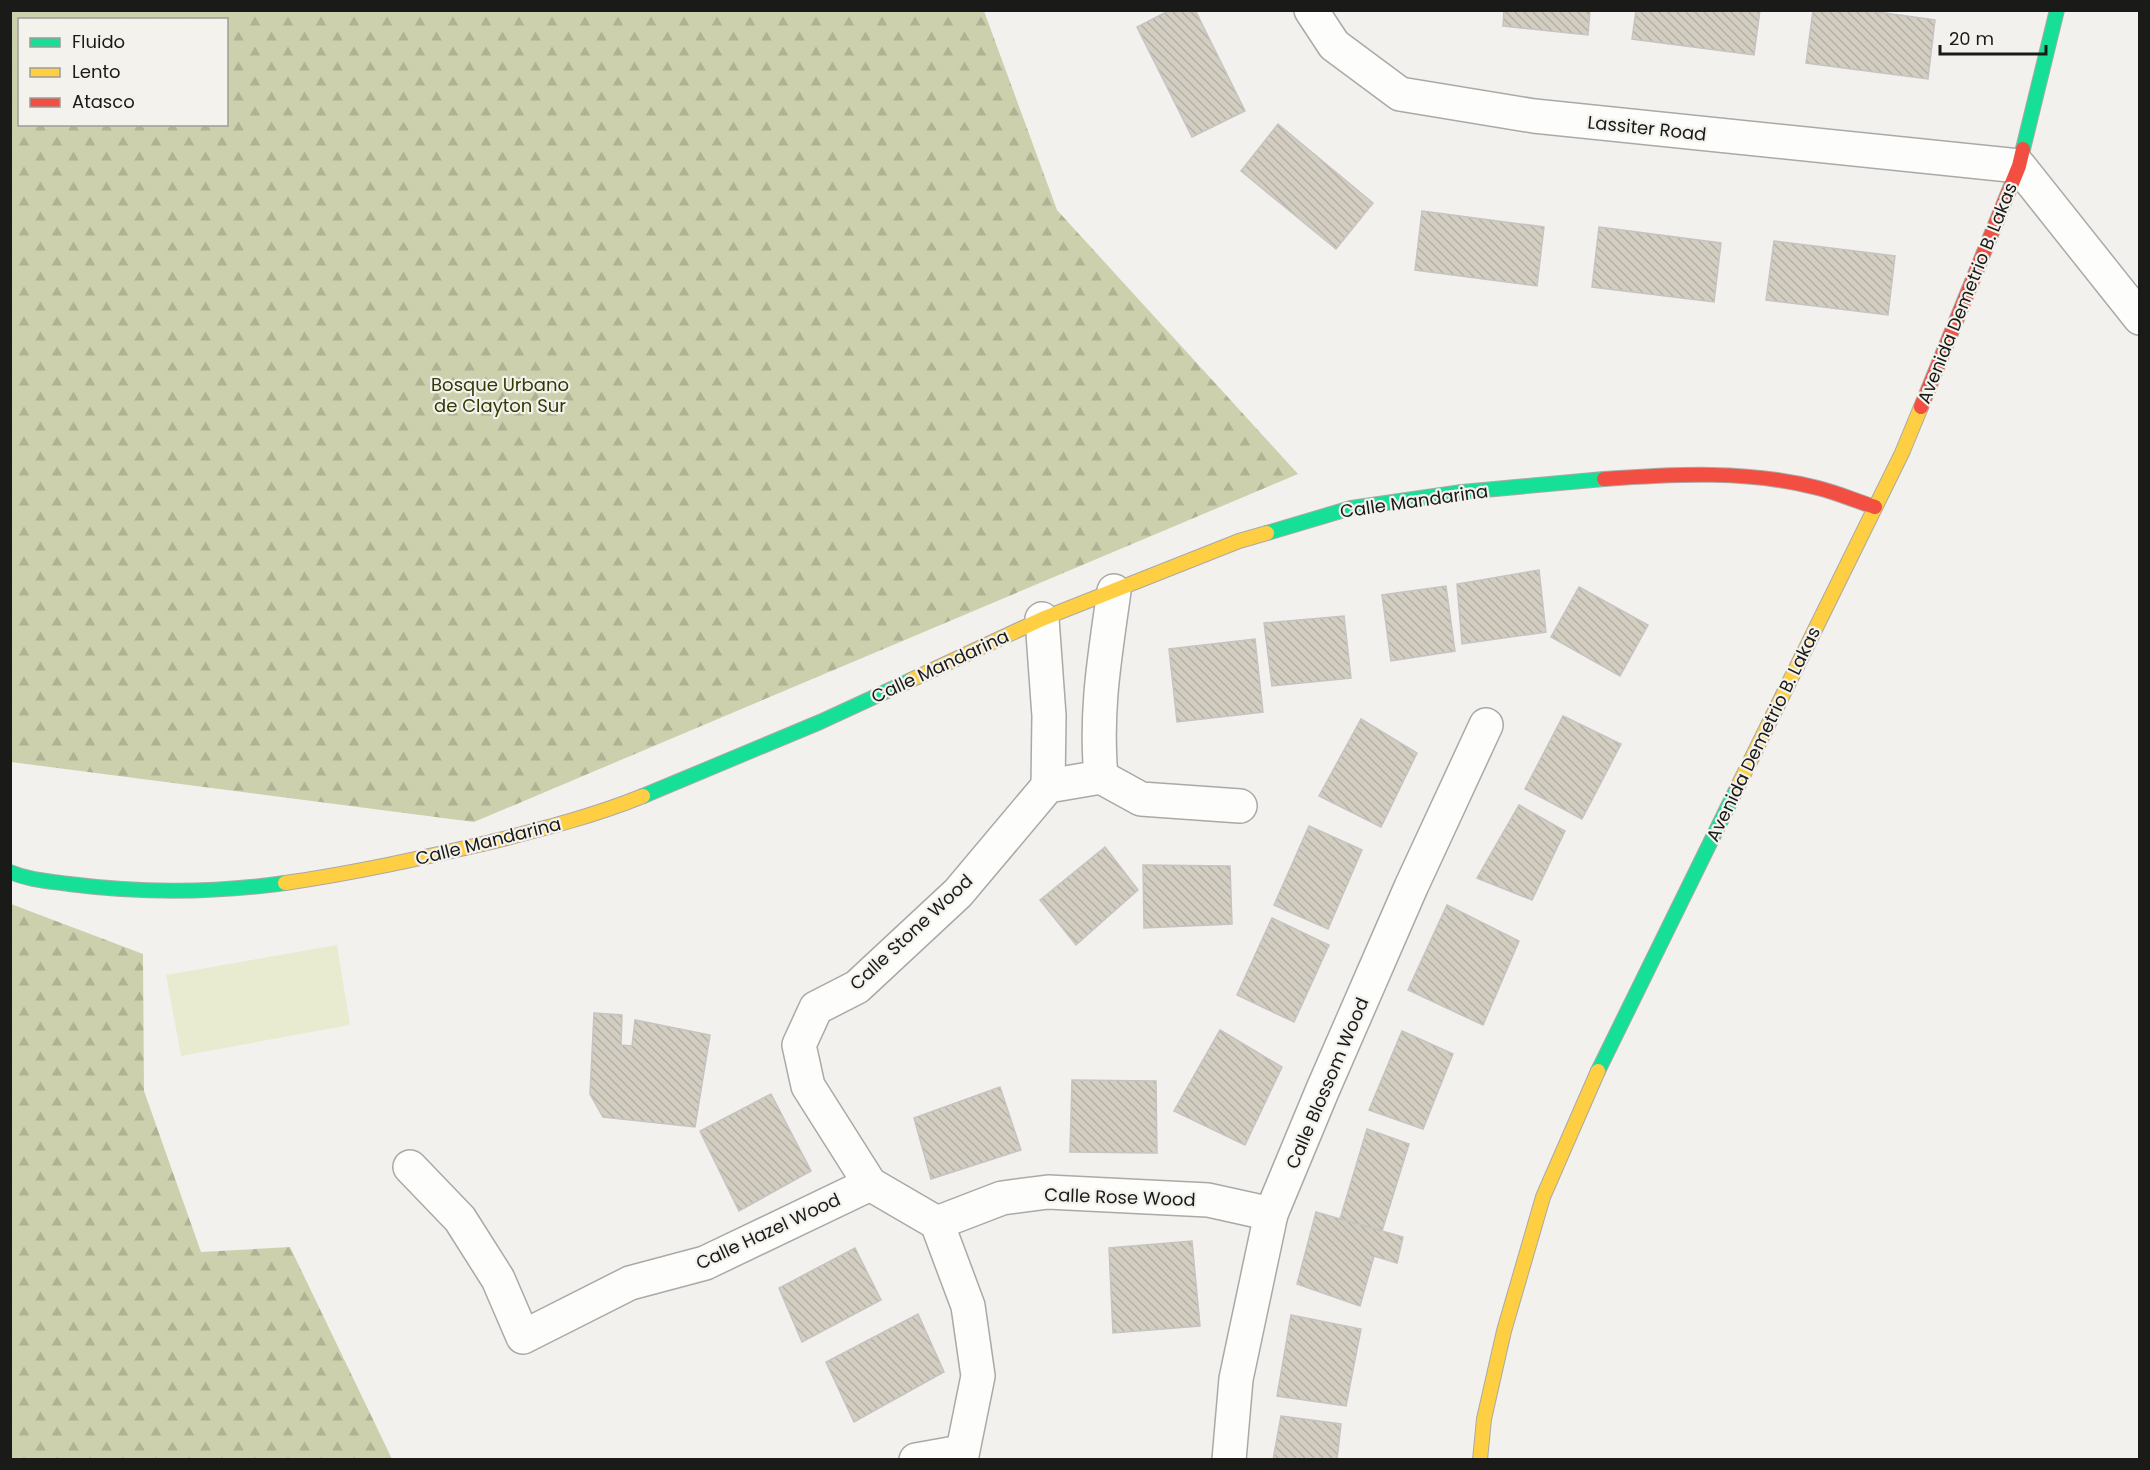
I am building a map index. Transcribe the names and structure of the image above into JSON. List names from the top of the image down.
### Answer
{
  "streets": {
    "street": [
      "Lassiter Road",
      "Avenida Demetrio B. Lakas",
      "Calle Mandarina",
      "Calle Stone Wood",
      "Calle Blossom Wood",
      "Calle Rose Wood",
      "Calle Hazel Wood"
    ]
  },
  "crossings": [
    ["Lassiter Road", "Avenida Demetrio B. Lakas"],
    ["Avenida Demetrio B. Lakas", "Calle Mandarina"],
    ["Calle Stone Wood", "Calle Hazel Wood"],
    ["Calle Blossom Wood", "Calle Rose Wood"]
  ],
  "parks": ["Bosque Urbano de Clayton Sur"],
  "legend": ["Fluido", "Lento", "Atasco"],
  "scale_bar": "20 m"
}
